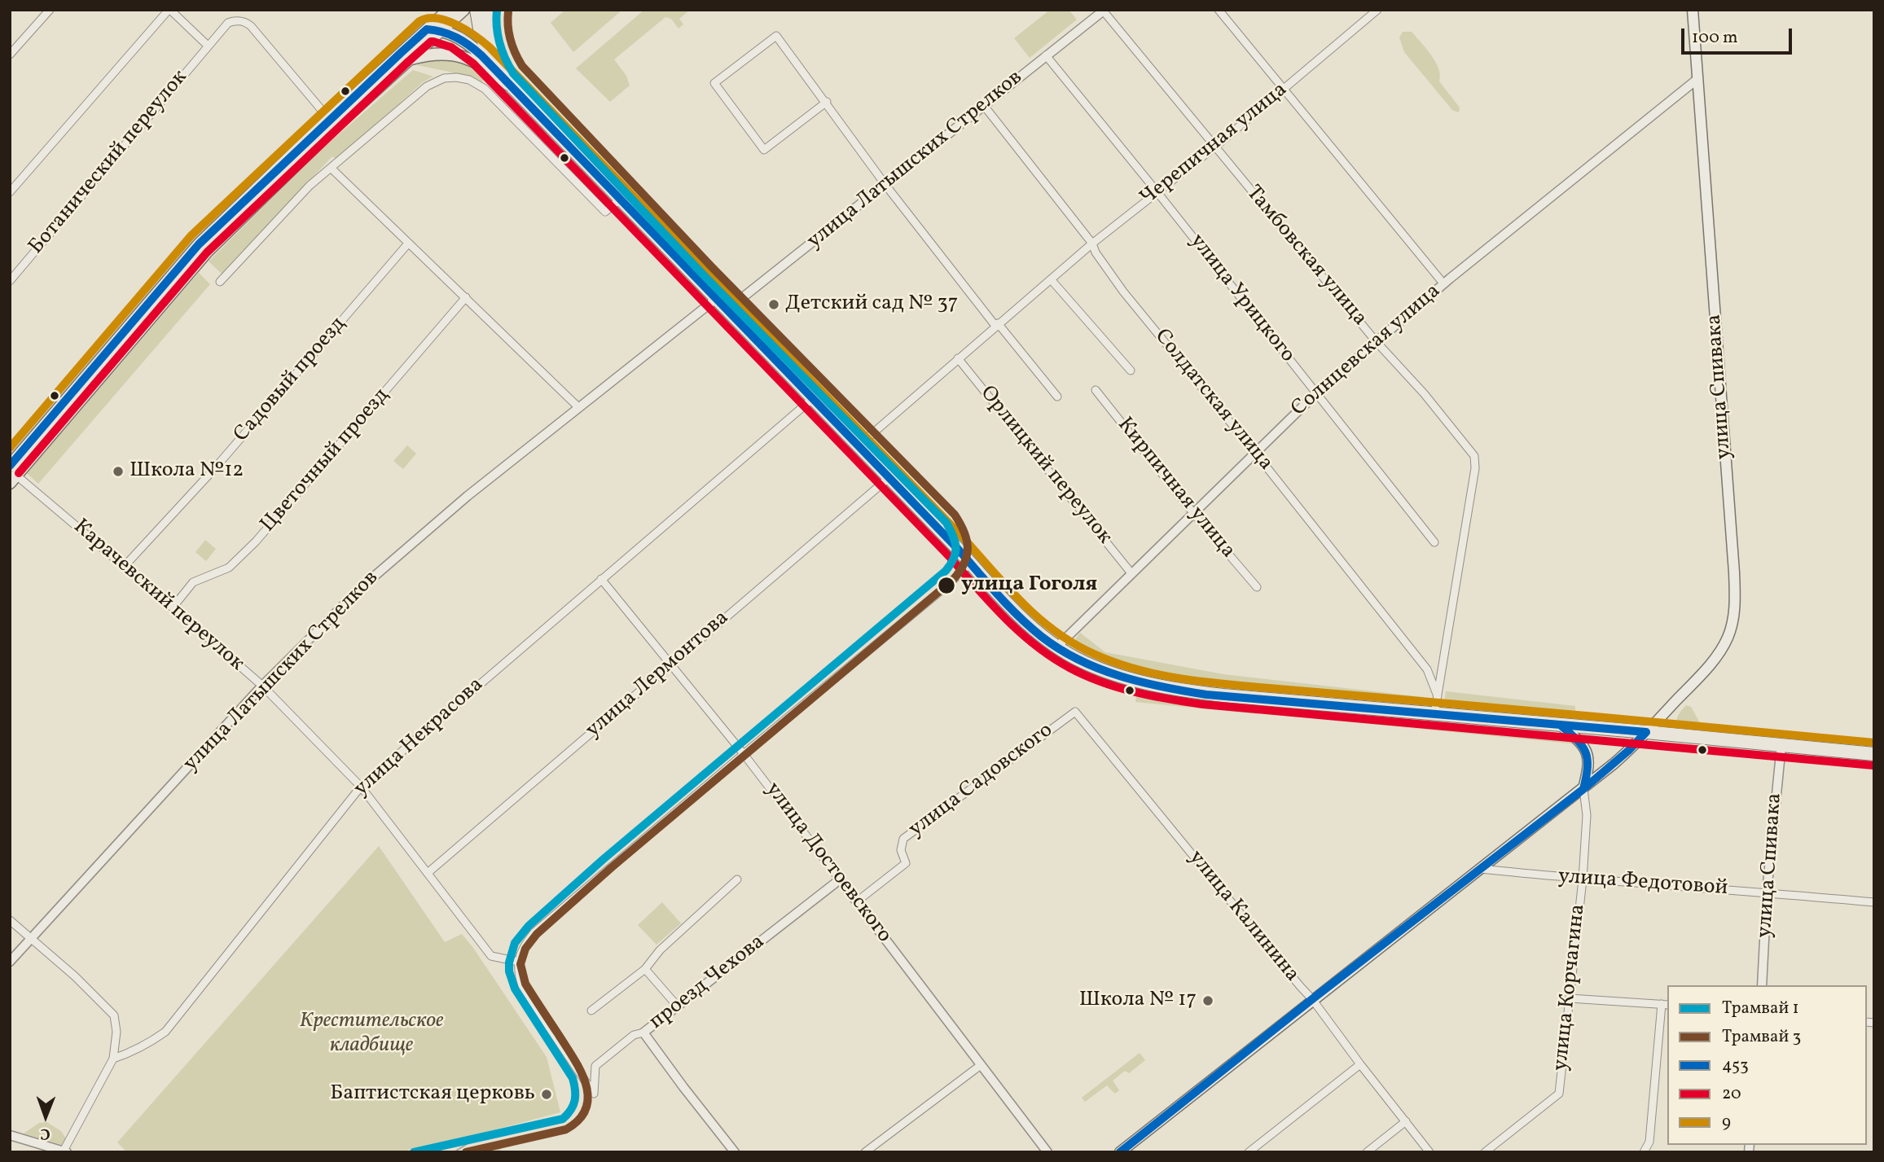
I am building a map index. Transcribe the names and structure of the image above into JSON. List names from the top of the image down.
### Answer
{
  "streets": {
    "main road": ["улица Спивака"],
    "street": [
      "Черепичная улица",
      "улица Латышских Стрелков",
      "Ботанический переулок",
      "Тамбовская улица",
      "улица Урицкого",
      "Солнцевская улица",
      "Садовый проезд",
      "Солдатская улица",
      "Цветочный проезд",
      "Орлицкий переулок",
      "Кирпичная улица",
      "Карачевский переулок",
      "улица Лермонтова",
      "улица Некрасова",
      "улица Садовского",
      "улица Достоевского",
      "улица Федотовой",
      "улица Калинина",
      "проезд Чехова",
      "улица Корчагина"
    ]
  },
  "crossings": [
    ["Черепичная улица", "Тамбовская улица"],
    ["Черепичная улица", "улица Урицкого"],
    ["Черепичная улица", "Солдатская улица"],
    ["Черепичная улица", "Орлицкий переулок"],
    ["улица Латышских Стрелков", "Тамбовская улица"],
    ["улица Латышских Стрелков", "улица Урицкого"],
    ["улица Латышских Стрелков", "Солдатская улица"],
    ["улица Латышских Стрелков", "Карачевский переулок"],
    ["Тамбовская улица", "Солнцевская улица"],
    ["Тамбовская улица", "Солдатская улица"],
    ["улица Урицкого", "Солнцевская улица"],
    ["Солнцевская улица", "улица Спивака"],
    ["Солнцевская улица", "Солдатская улица"],
    ["Солнцевская улица", "Орлицкий переулок"],
    ["Солнцевская улица", "Кирпичная улица"],
    ["Садовый проезд", "Карачевский переулок"],
    ["улица Спивака", "улица Федотовой"],
    ["улица Спивака", "улица Калинина"],
    ["улица Спивака", "улица Корчагина"],
    ["Цветочный проезд", "Карачевский переулок"],
    ["Карачевский переулок", "улица Лермонтова"],
    ["Карачевский переулок", "улица Некрасова"],
    ["Карачевский переулок", "проезд Чехова"],
    ["улица Лермонтова", "улица Достоевского"],
    ["улица Некрасова", "улица Достоевского"],
    ["улица Садовского", "улица Достоевского"],
    ["улица Садовского", "улица Калинина"],
    ["улица Достоевского", "проезд Чехова"],
    ["улица Федотовой", "улица Корчагина"]
  ],
  "parks": ["Крестительское кладбище"],
  "places": [
    "Детский сад № 37",
    "Школа №12",
    "улица Гоголя",
    "Школа № 17",
    "Баптистская церковь"
  ],
  "lines": [
    "tram line 1",
    "tram line 3",
    "transit line 9",
    "transit line 453",
    "transit line 20"
  ],
  "legend": [
    "Трамвай 1",
    "Трамвай 3",
    "453",
    "20",
    "9"
  ],
  "scale_bar": "100 m",
  "north": "bottom"
}
